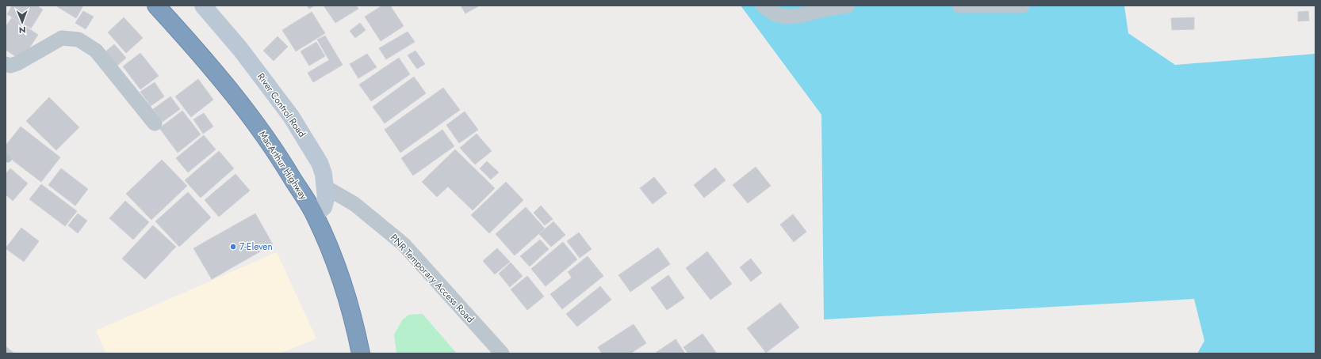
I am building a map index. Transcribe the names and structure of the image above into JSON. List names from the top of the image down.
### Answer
{
  "streets": {
    "highway": ["MacArthur Highway"],
    "main road": ["River Control Road"],
    "street": ["PNR Temporary Access Road"]
  },
  "crossings": [
    ["River Control Road", "MacArthur Highway"],
    ["River Control Road", "PNR Temporary Access Road"]
  ],
  "places": ["7-Eleven"],
  "north": "bottom"
}
